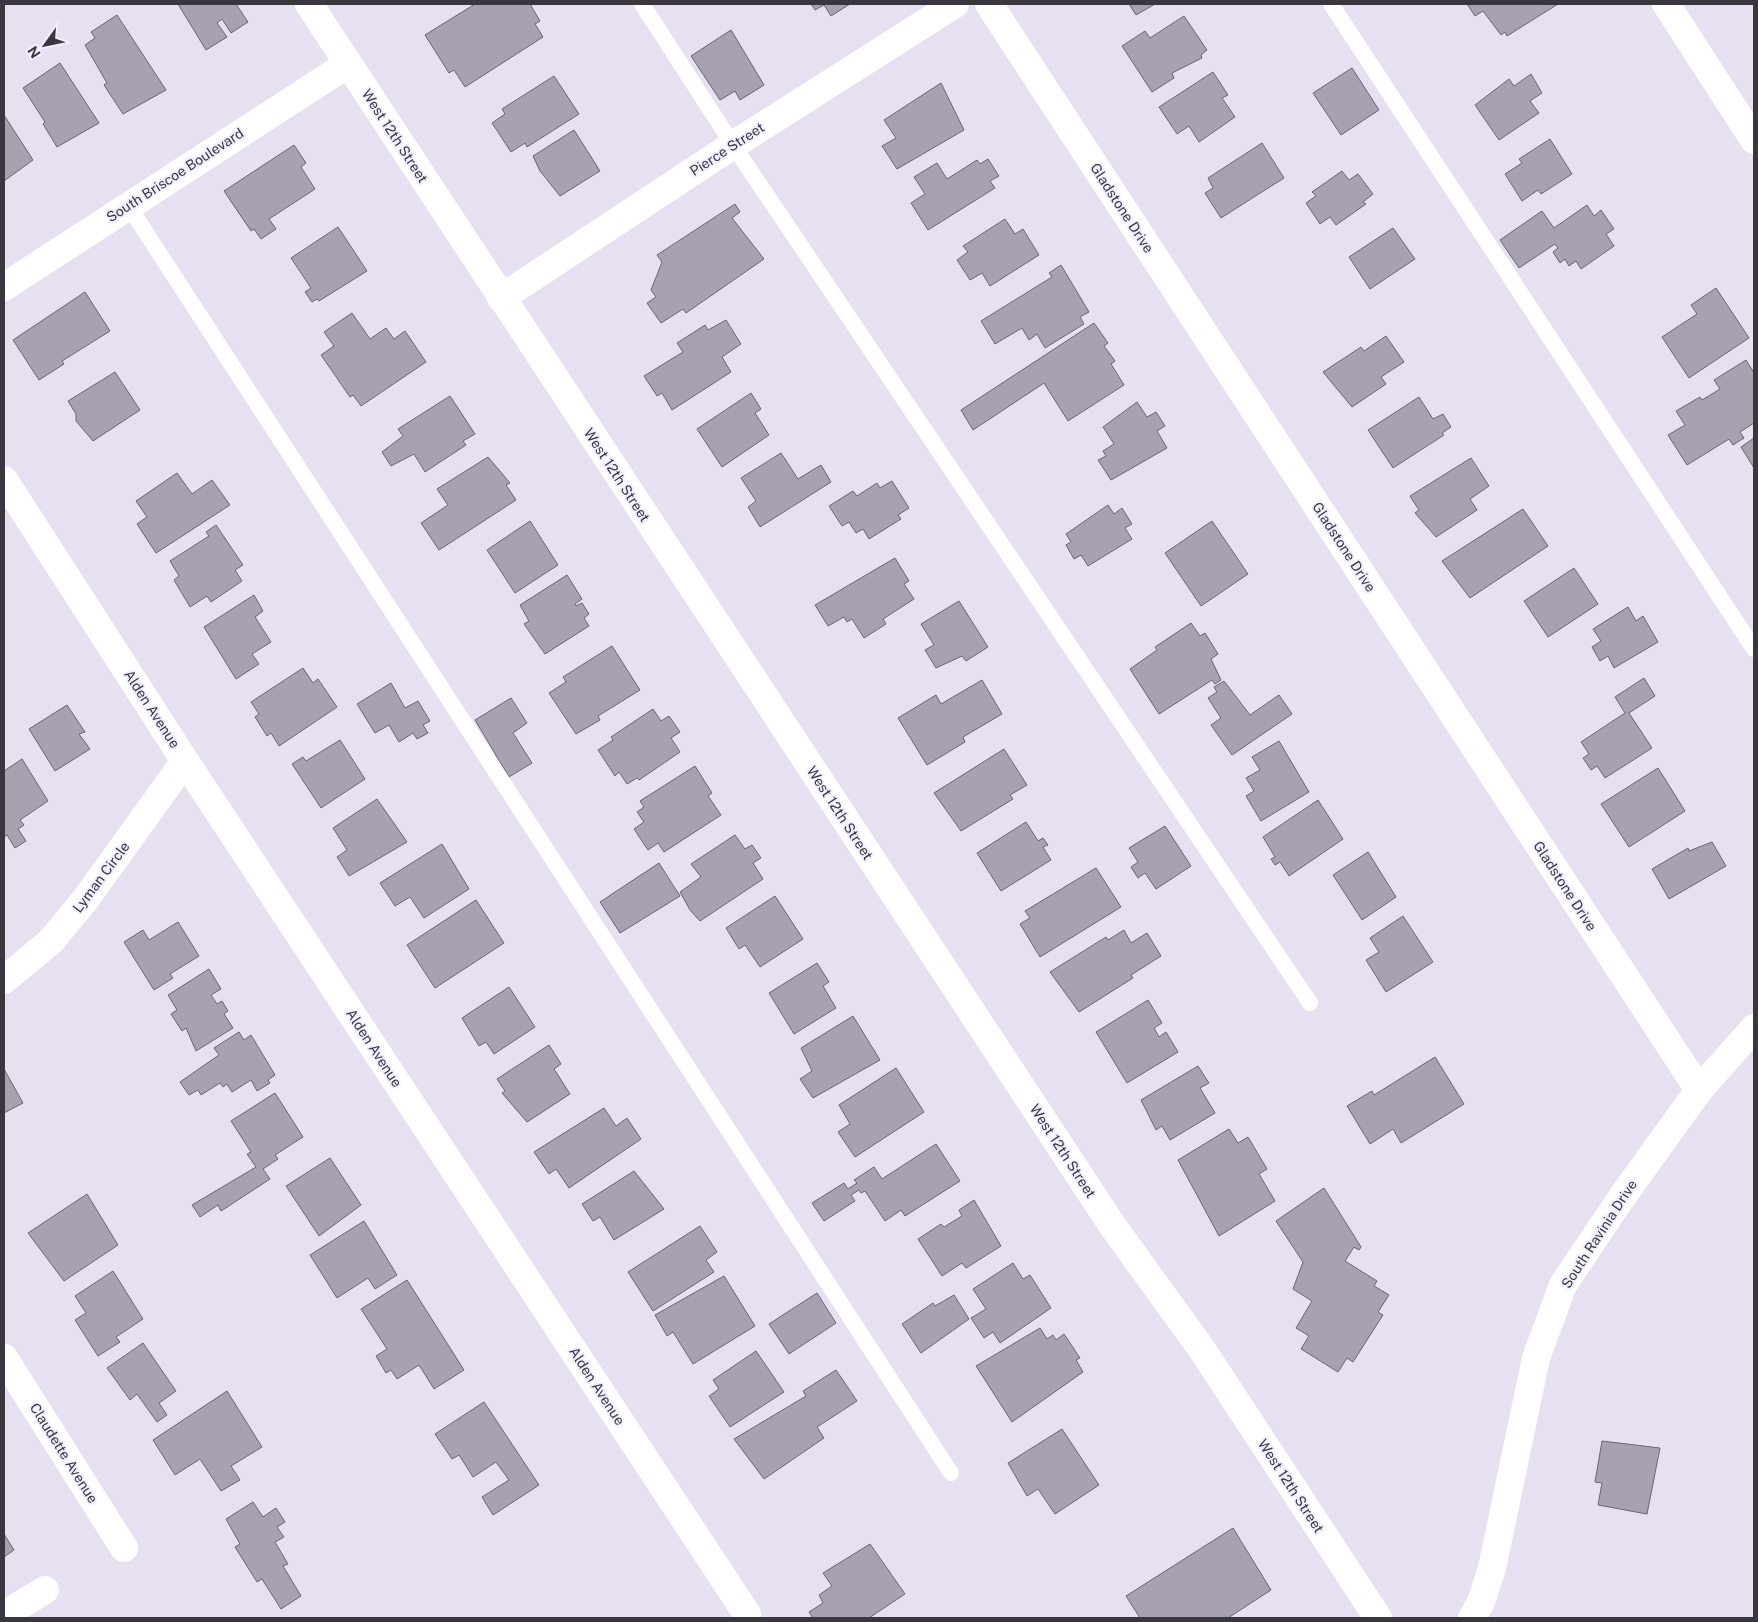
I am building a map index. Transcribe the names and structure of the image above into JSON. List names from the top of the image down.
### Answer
{
  "streets": {
    "street": [
      "West 12th Street",
      "Pierce Street",
      "South Briscoe Boulevard",
      "Gladstone Drive",
      "Alden Avenue",
      "Lyman Circle",
      "South Ravinia Drive",
      "Claudette Avenue"
    ]
  },
  "crossings": [
    ["West 12th Street", "Pierce Street"],
    ["West 12th Street", "South Briscoe Boulevard"],
    ["Gladstone Drive", "South Ravinia Drive"],
    ["Alden Avenue", "Lyman Circle"]
  ],
  "north": "bottom left"
}
